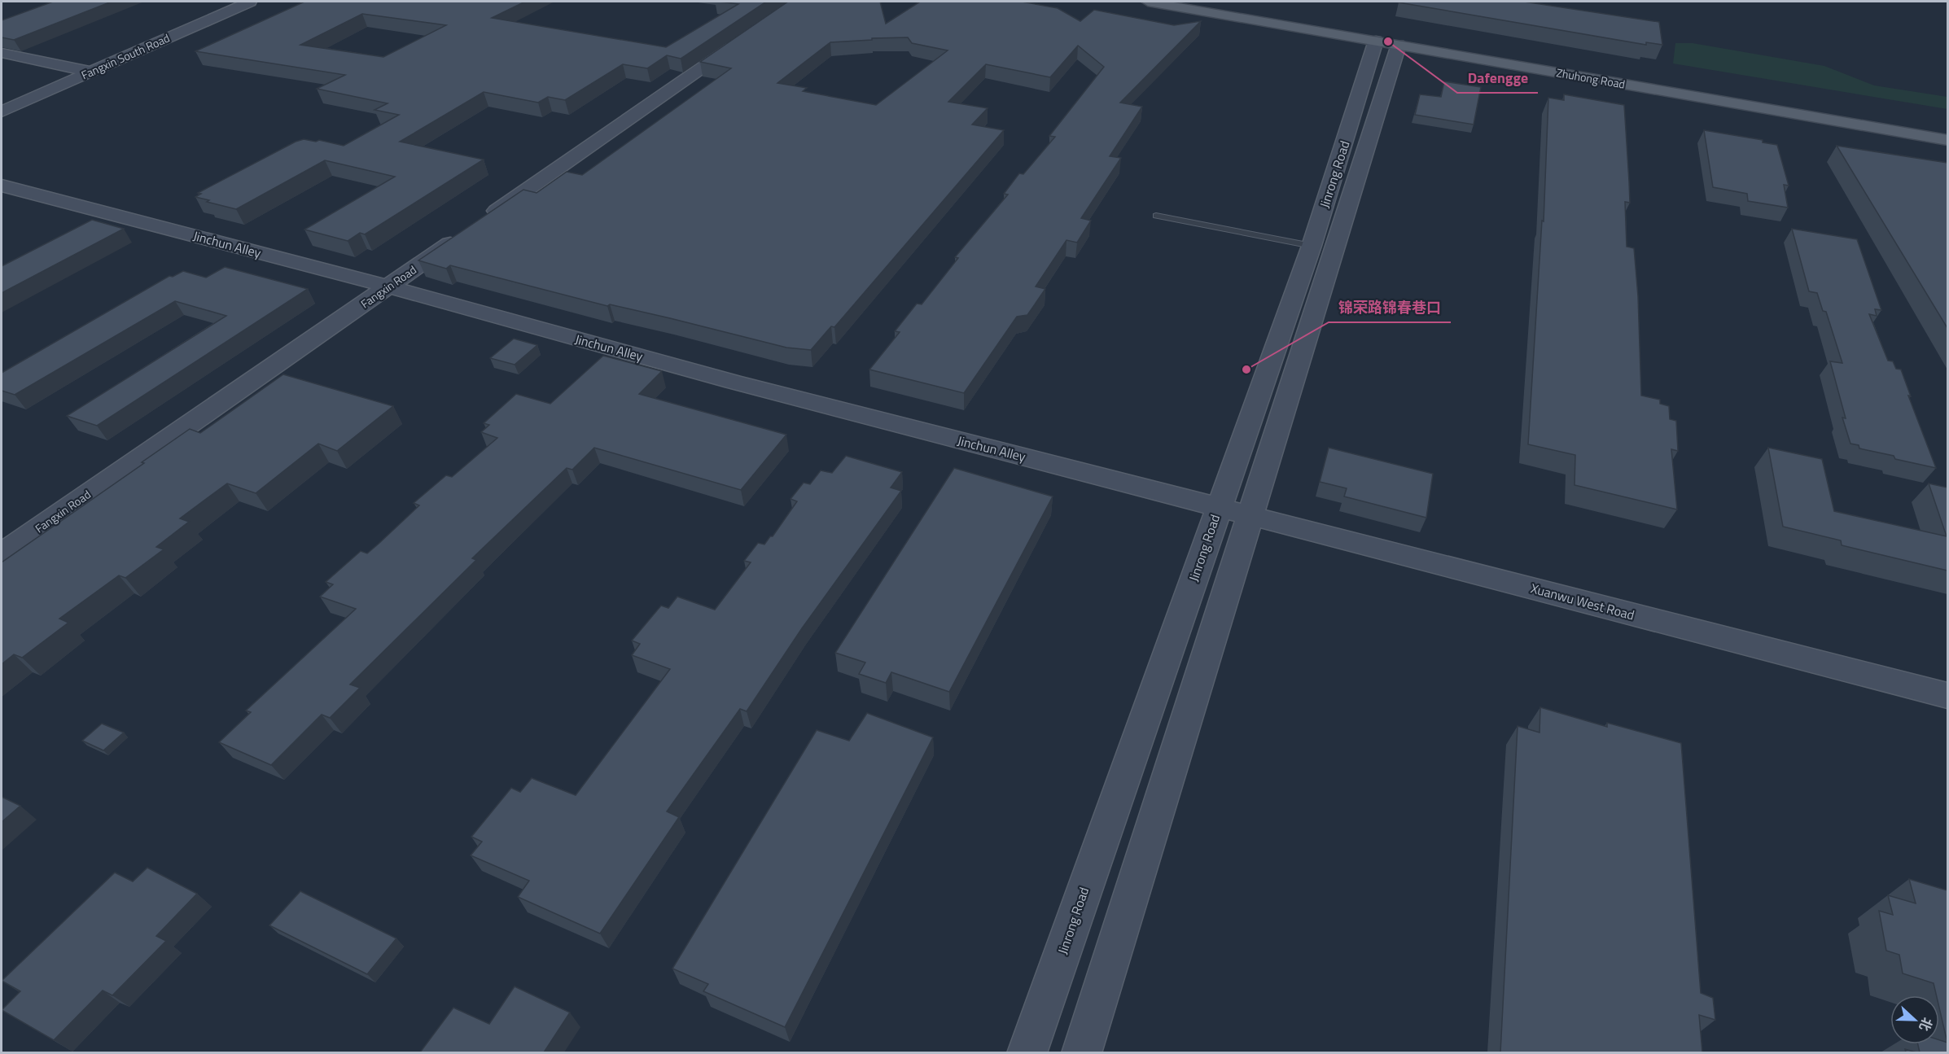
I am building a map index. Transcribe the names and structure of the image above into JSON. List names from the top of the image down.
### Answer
{
  "streets": {
    "main road": ["Zhuhong Road"],
    "street": [
      "Fangxin South Road",
      "Jinrong Road",
      "Jinchun Alley",
      "Fangxin Road",
      "Xuanwu West Road"
    ]
  },
  "crossings": [
    ["Zhuhong Road", "Jinrong Road"],
    ["Jinrong Road", "Jinchun Alley"],
    ["Jinrong Road", "Xuanwu West Road"],
    ["Jinchun Alley", "Fangxin Road"],
    ["Jinchun Alley", "Xuanwu West Road"]
  ],
  "places": ["Dafengge", "锦荣路锦春巷口"],
  "north": "right"
}
